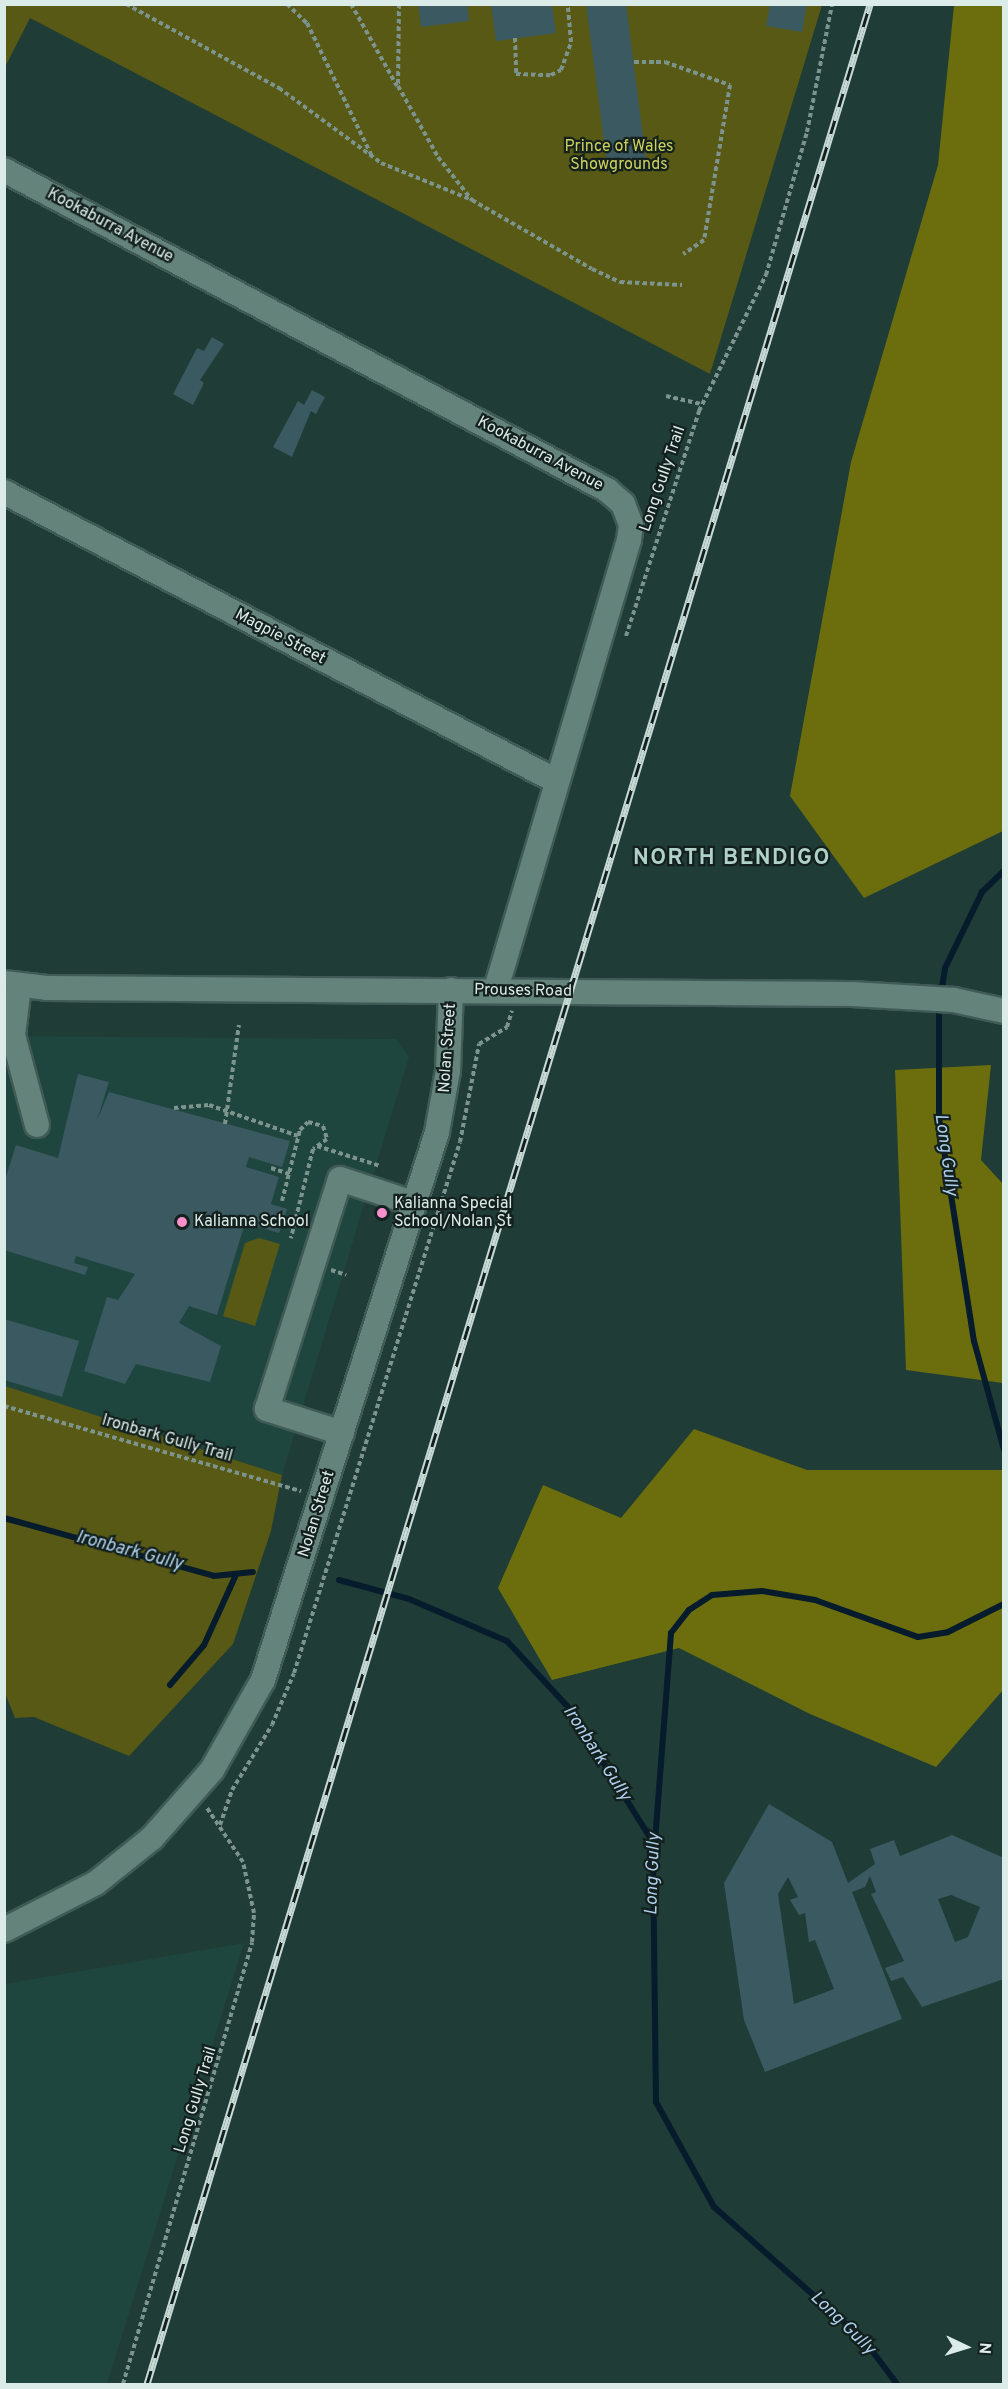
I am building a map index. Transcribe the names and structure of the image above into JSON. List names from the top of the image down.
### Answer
{
  "streets": {
    "street": [
      "Kookaburra Avenue",
      "Magpie Street",
      "Prouses Road",
      "Nolan Street"
    ],
    "path": ["Long Gully Trail", "Ironbark Gully Trail"]
  },
  "crossings": [
    ["Kookaburra Avenue", "Magpie Street"],
    ["Kookaburra Avenue", "Prouses Road"],
    ["Prouses Road", "Nolan Street"],
    ["Nolan Street", "Ironbark Gully Trail"]
  ],
  "districts": ["NORTH BENDIGO"],
  "water": ["Long Gully", "Ironbark Gully"],
  "parks": ["Prince of Wales Showgrounds"],
  "places": ["Kalianna Special School/Nolan St", "Kalianna School"],
  "north": "right"
}
